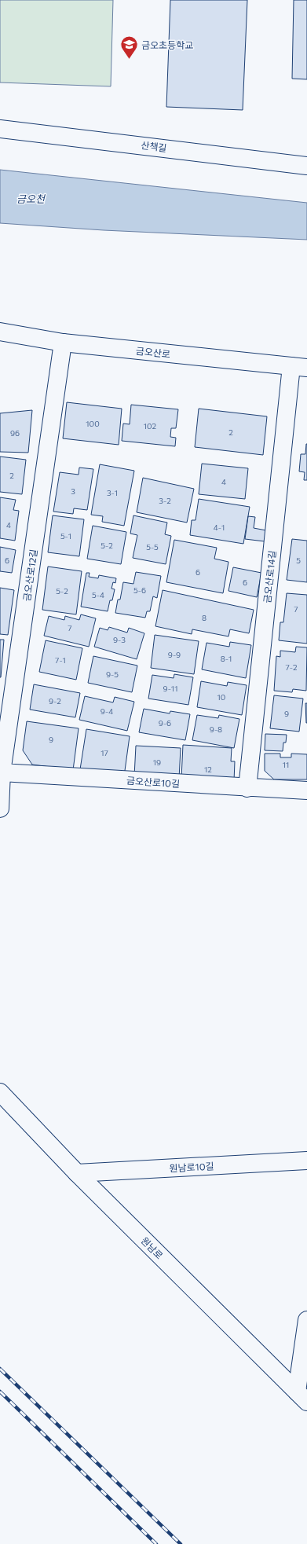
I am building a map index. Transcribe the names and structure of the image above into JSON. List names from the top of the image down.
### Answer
{
  "streets": {
    "street": [
      "산책길",
      "금오산로",
      "금오산로12길",
      "금오산로14길",
      "금오산로10길",
      "원남로10길",
      "원남로"
    ]
  },
  "crossings": [
    ["금오산로", "금오산로12길"],
    ["금오산로", "금오산로14길"],
    ["금오산로12길", "금오산로10길"],
    ["금오산로14길", "금오산로10길"],
    ["원남로10길", "원남로"]
  ],
  "water": ["금오천"],
  "places": {
    "school or university": ["금오초등학교"]
  },
  "house_numbers": [
    "100",
    "102",
    "2",
    "96",
    "2",
    "4",
    "3",
    "3-1",
    "3-2",
    "4",
    "4-1",
    "5-1",
    "5-2",
    "5-5",
    "6",
    "5",
    "6",
    "6",
    "5-6",
    "5-2",
    "5-4",
    "7",
    "8",
    "7",
    "9-3",
    "9-9",
    "8-1",
    "7-1",
    "7-2",
    "9-5",
    "9-11",
    "10",
    "9-2",
    "9-4",
    "9",
    "9-6",
    "9-8",
    "9",
    "17",
    "19",
    "11",
    "12"
  ]
}
